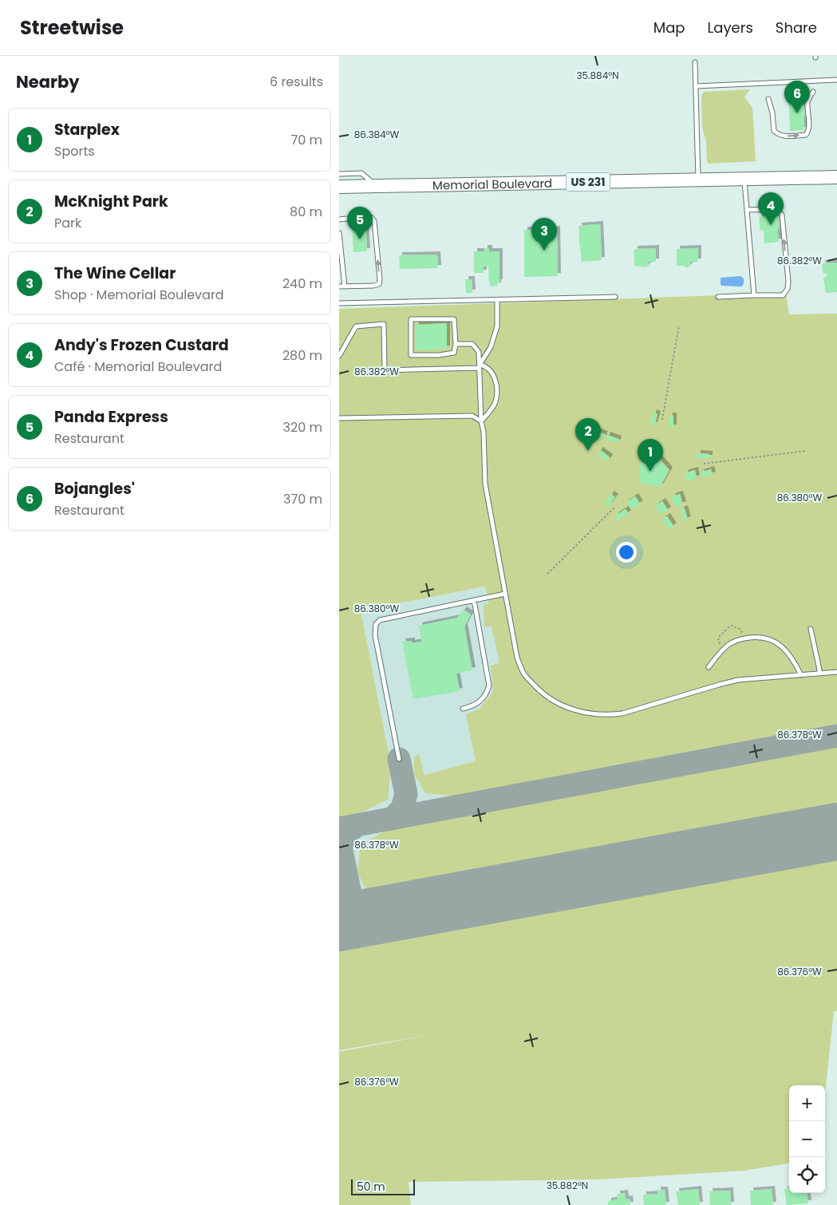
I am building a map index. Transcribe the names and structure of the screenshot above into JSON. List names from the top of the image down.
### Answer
{
  "streets": {
    "main road": ["US 231", "Memorial Boulevard"]
  },
  "scale_bar": "50 m",
  "page": {
    "header": "Streetwise",
    "nav": ["Map", "Layers", "Share"],
    "heading": ["Nearby", "6 results"],
    "pins": [
      "6",
      "4",
      "5",
      "3",
      "2",
      "1"
    ],
    "list": [
      {
        "mark": "1",
        "name": "Starplex",
        "note": "Sports",
        "value": "70 m"
      },
      {
        "mark": "2",
        "name": "McKnight Park",
        "note": "Park",
        "value": "80 m"
      },
      {
        "mark": "3",
        "name": "The Wine Cellar",
        "note": "Shop · Memorial Boulevard",
        "value": "240 m"
      },
      {
        "mark": "4",
        "name": "Andy's Frozen Custard",
        "note": "Café · Memorial Boulevard",
        "value": "280 m"
      },
      {
        "mark": "5",
        "name": "Panda Express",
        "note": "Restaurant",
        "value": "320 m"
      },
      {
        "mark": "6",
        "name": "Bojangles'",
        "note": "Restaurant",
        "value": "370 m"
      }
    ],
    "map_buttons": ["+", "−"],
    "scale": "50 m"
  },
  "coordinates": [
    "35.884°N",
    "86.384°W",
    "86.382°W",
    "86.380°W",
    "86.378°W",
    "86.376°W",
    "35.882°N"
  ]
}
